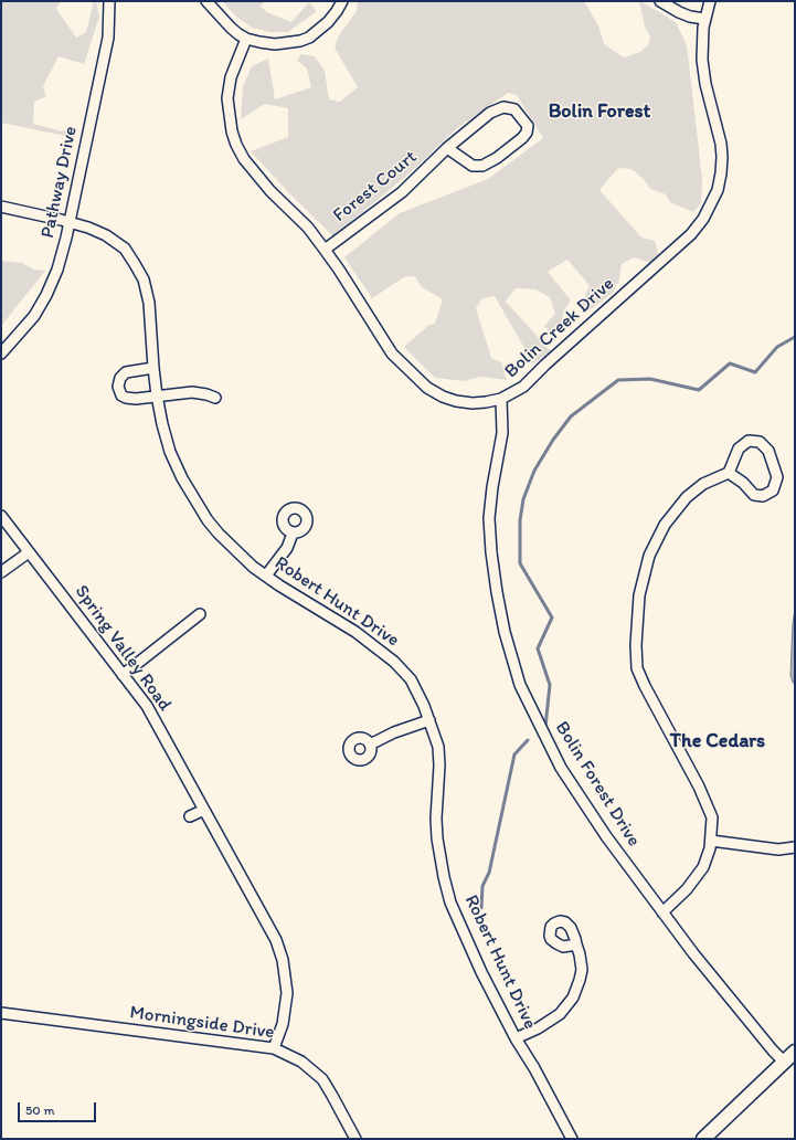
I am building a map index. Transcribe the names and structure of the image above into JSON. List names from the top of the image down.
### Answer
{
  "streets": {
    "street": [
      "Pathway Drive",
      "Forest Court",
      "Bolin Creek Drive",
      "Robert Hunt Drive",
      "Spring Valley Road",
      "Bolin Forest Drive",
      "Morningside Drive"
    ]
  },
  "crossings": [
    ["Pathway Drive", "Robert Hunt Drive"],
    ["Forest Court", "Bolin Creek Drive"],
    ["Bolin Creek Drive", "Bolin Forest Drive"],
    ["Spring Valley Road", "Morningside Drive"]
  ],
  "districts": ["Bolin Forest", "The Cedars"],
  "scale_bar": "50 m"
}
